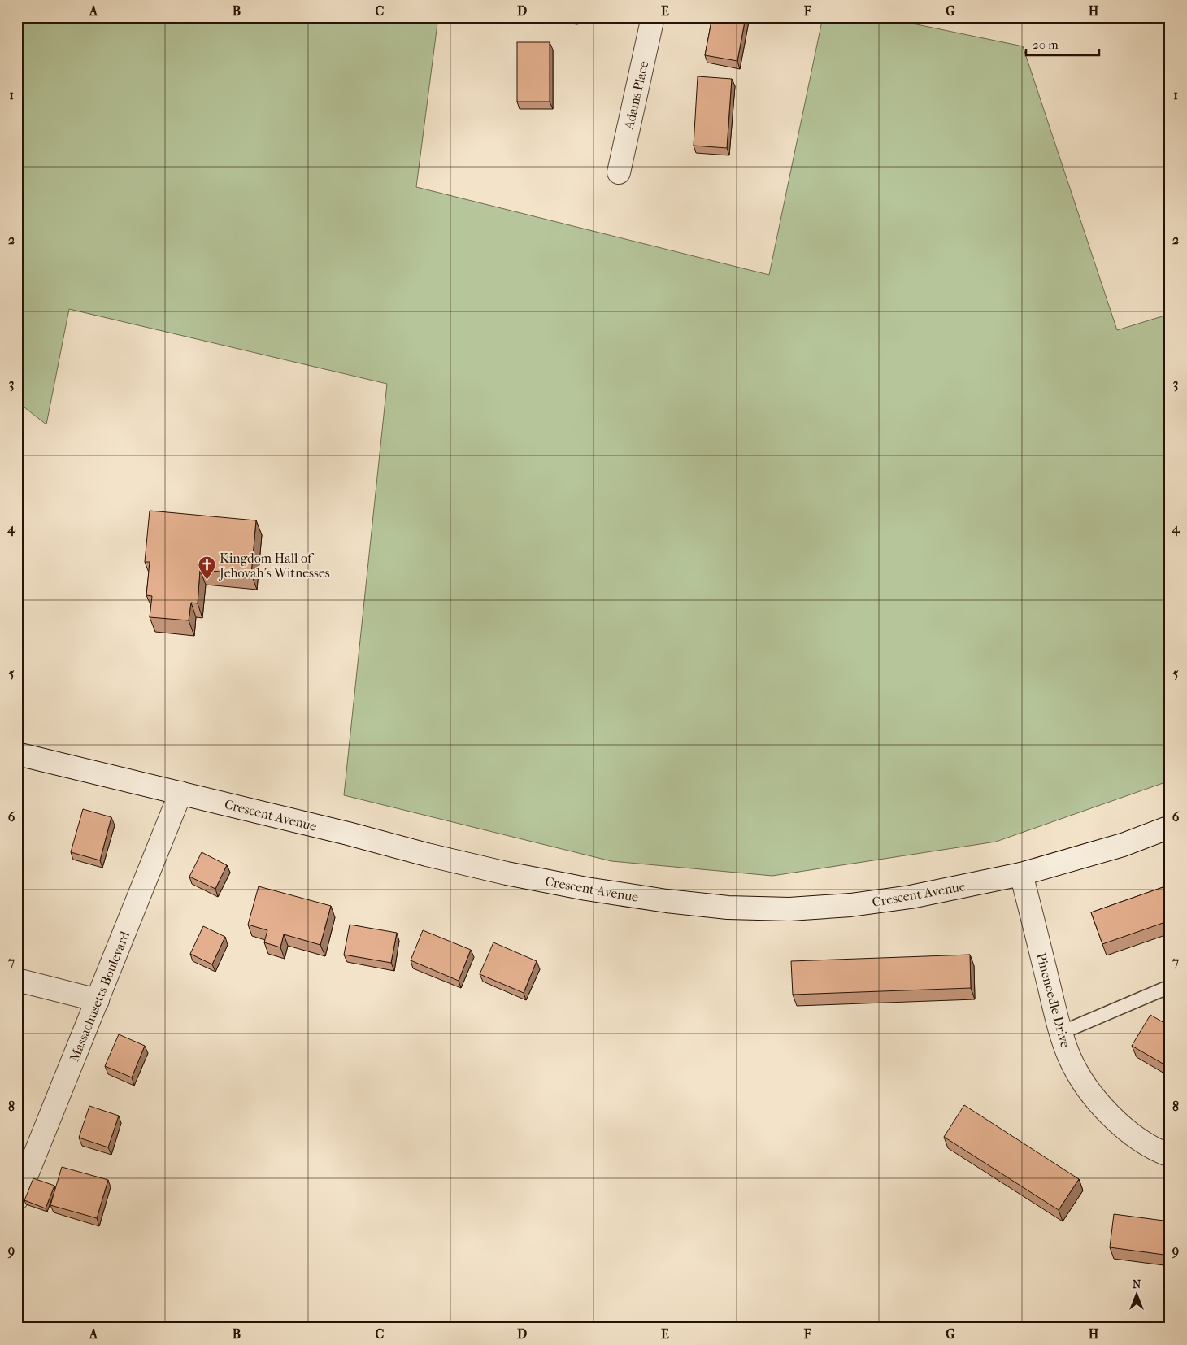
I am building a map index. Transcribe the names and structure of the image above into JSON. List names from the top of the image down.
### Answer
{
  "streets": {
    "street": [
      "Adams Place",
      "Crescent Avenue",
      "Massachusetts Boulevard",
      "Pineneedle Drive"
    ]
  },
  "crossings": [
    ["Crescent Avenue", "Massachusetts Boulevard"],
    ["Crescent Avenue", "Pineneedle Drive"]
  ],
  "places": {
    "church": ["Kingdom Hall of Jehovah’s Witnesses"]
  },
  "scale_bar": "20 m",
  "north": "top",
  "grid": {
    "columns": [
      "A",
      "B",
      "C",
      "D",
      "E",
      "F",
      "G",
      "H"
    ],
    "rows": [
      "1",
      "2",
      "3",
      "4",
      "5",
      "6",
      "7",
      "8",
      "9"
    ]
  }
}
